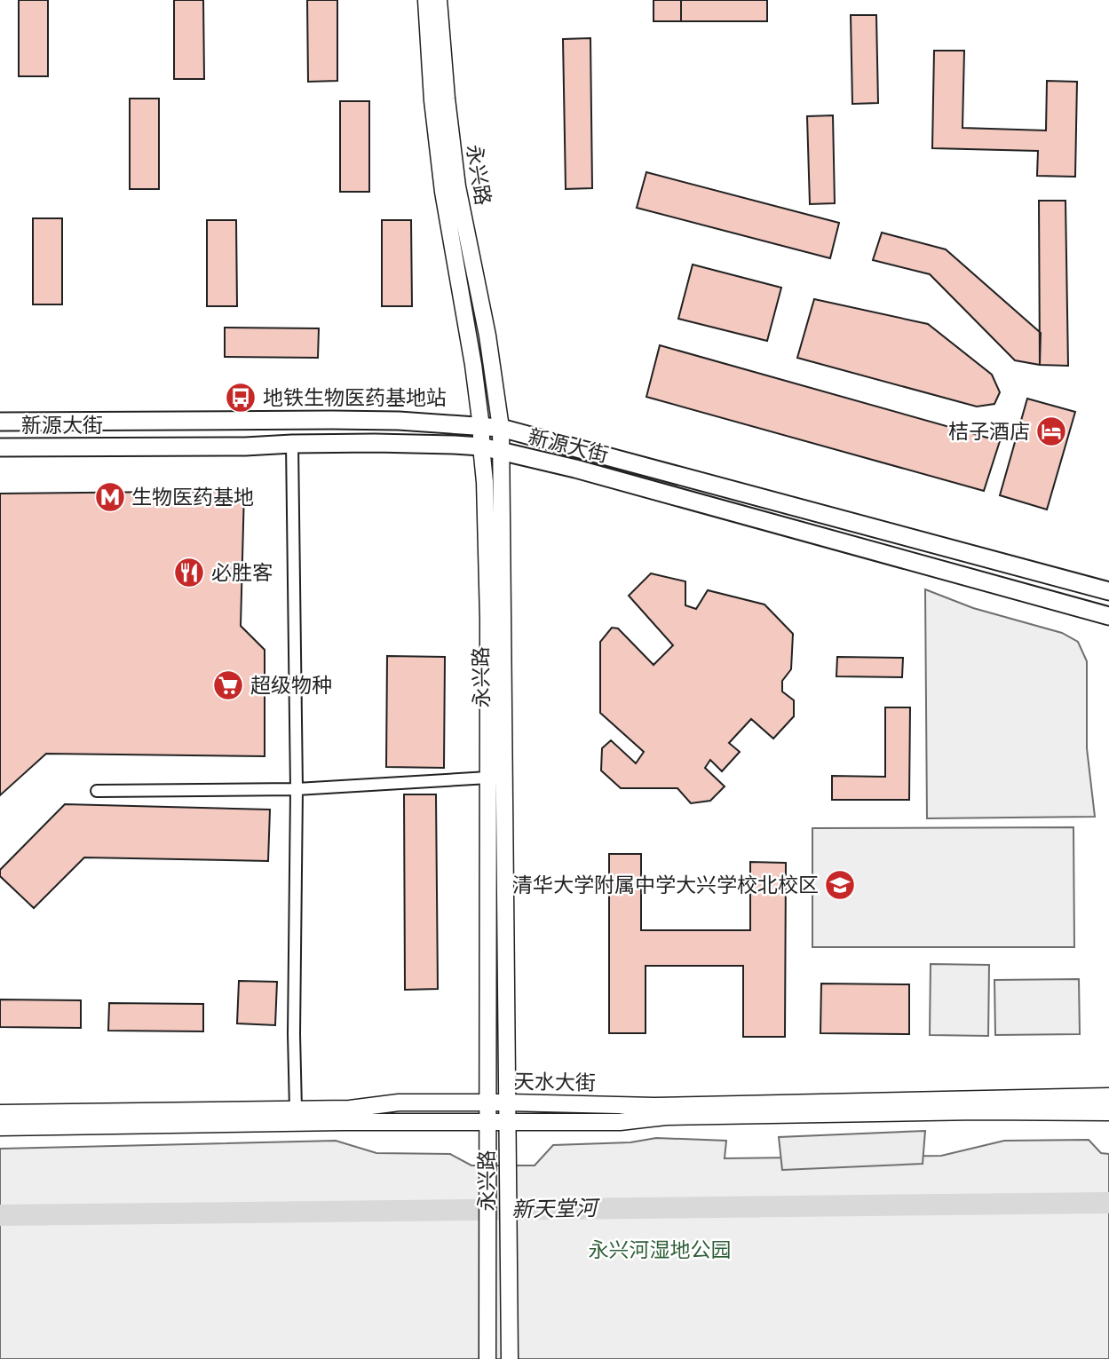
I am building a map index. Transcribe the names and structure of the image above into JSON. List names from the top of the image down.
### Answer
{
  "streets": {
    "main road": ["永兴路", "新源大街", "天水大街"]
  },
  "crossings": [
    ["永兴路", "新源大街"],
    ["永兴路", "天水大街"]
  ],
  "water": ["新天堂河"],
  "parks": ["永兴河湿地公园"],
  "places": {
    "bus stop": ["地铁生物医药基地站"],
    "hotel": ["桔子酒店"],
    "metro station": ["生物医药基地"],
    "restaurant": ["必胜客"],
    "supermarket": ["超级物种"],
    "school or university": ["清华大学附属中学大兴学校北校区"]
  }
}
